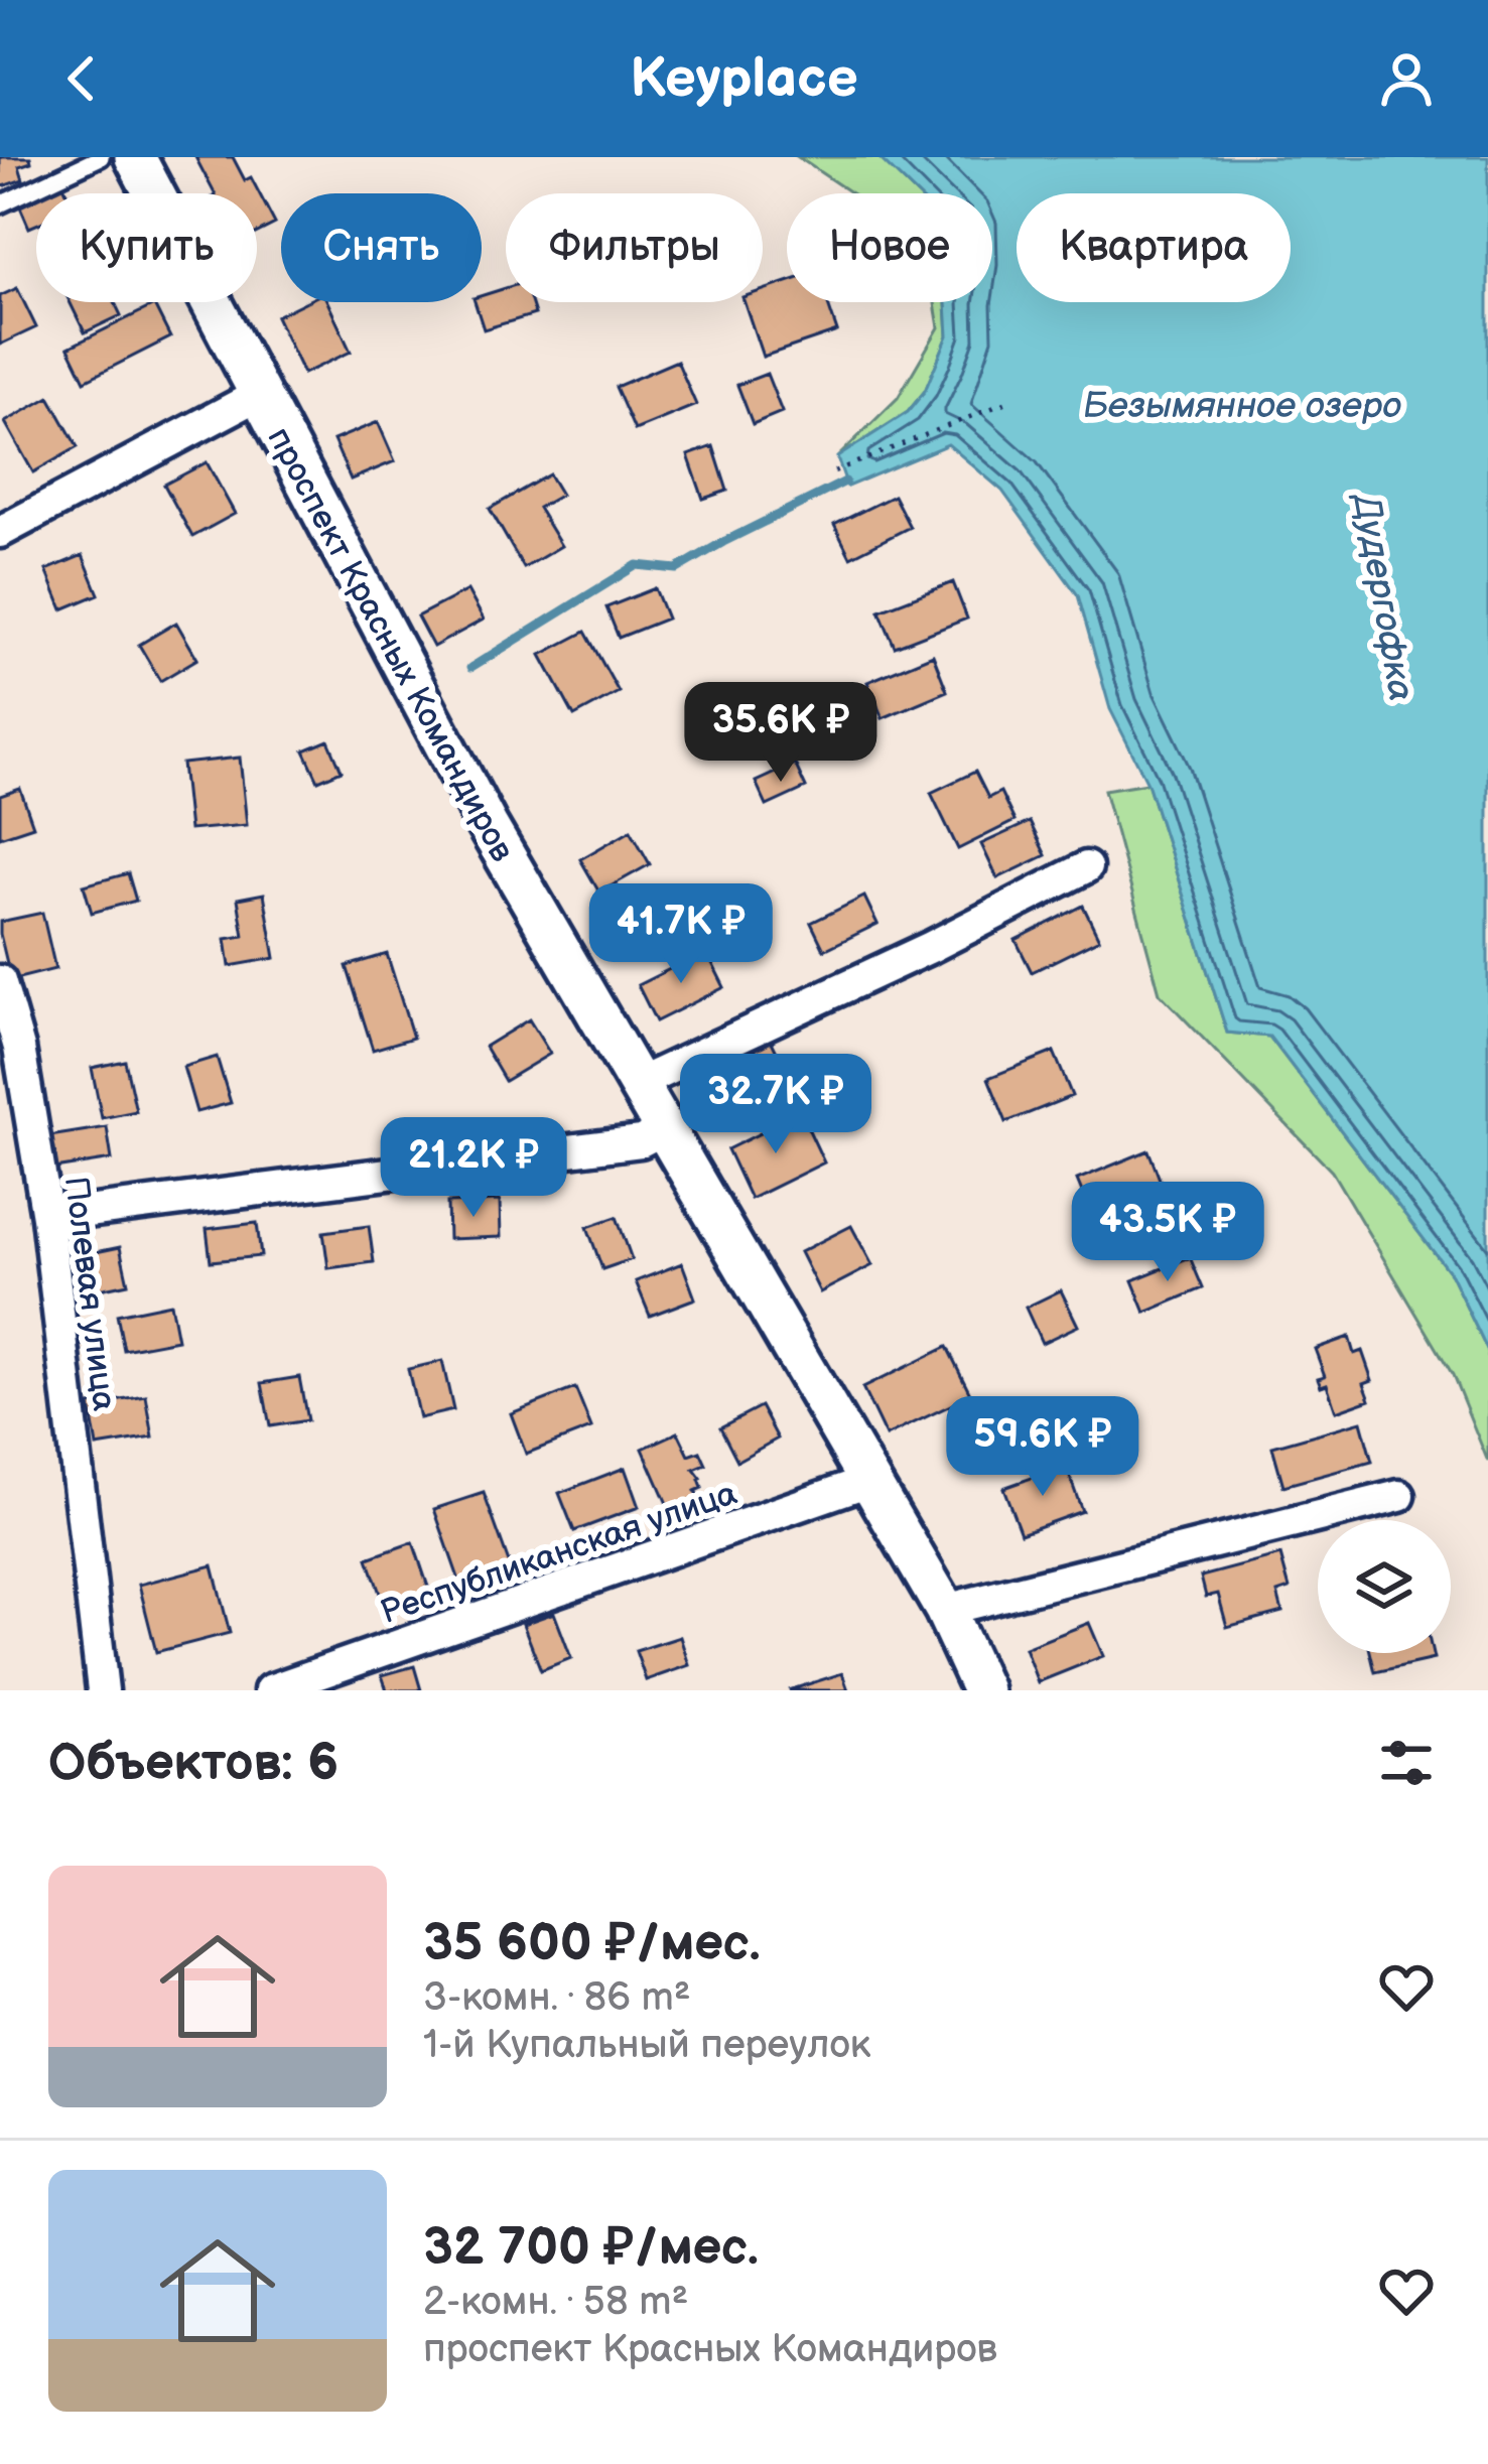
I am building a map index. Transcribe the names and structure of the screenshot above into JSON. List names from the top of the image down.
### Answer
{
  "streets": {
    "street": ["проспект Красных Командиров", "Полевая улица", "Республиканская улица"]
  },
  "crossings": [
    ["проспект Красных Командиров", "Республиканская улица"]
  ],
  "water": ["Безымянное озеро", "Дудергофка"],
  "page": {
    "header": "Keyplace",
    "chip": [
      "Купить",
      "Снять",
      "Фильтры",
      "Новое",
      "Квартира"
    ],
    "price": [
      "35.6K ₽",
      "41.7K ₽",
      "32.7K ₽",
      "21.2K ₽",
      "43.5K ₽",
      "59.6K ₽"
    ],
    "heading": "Объектов: 6",
    "list": [
      {
        "name": "35 600 ₽/мес.",
        "note": "3-комн. · 86 m² · 1-й Купальный переулок"
      },
      {
        "name": "32 700 ₽/мес.",
        "note": "2-комн. · 58 m² · проспект Красных Командиров"
      }
    ]
  }
}
